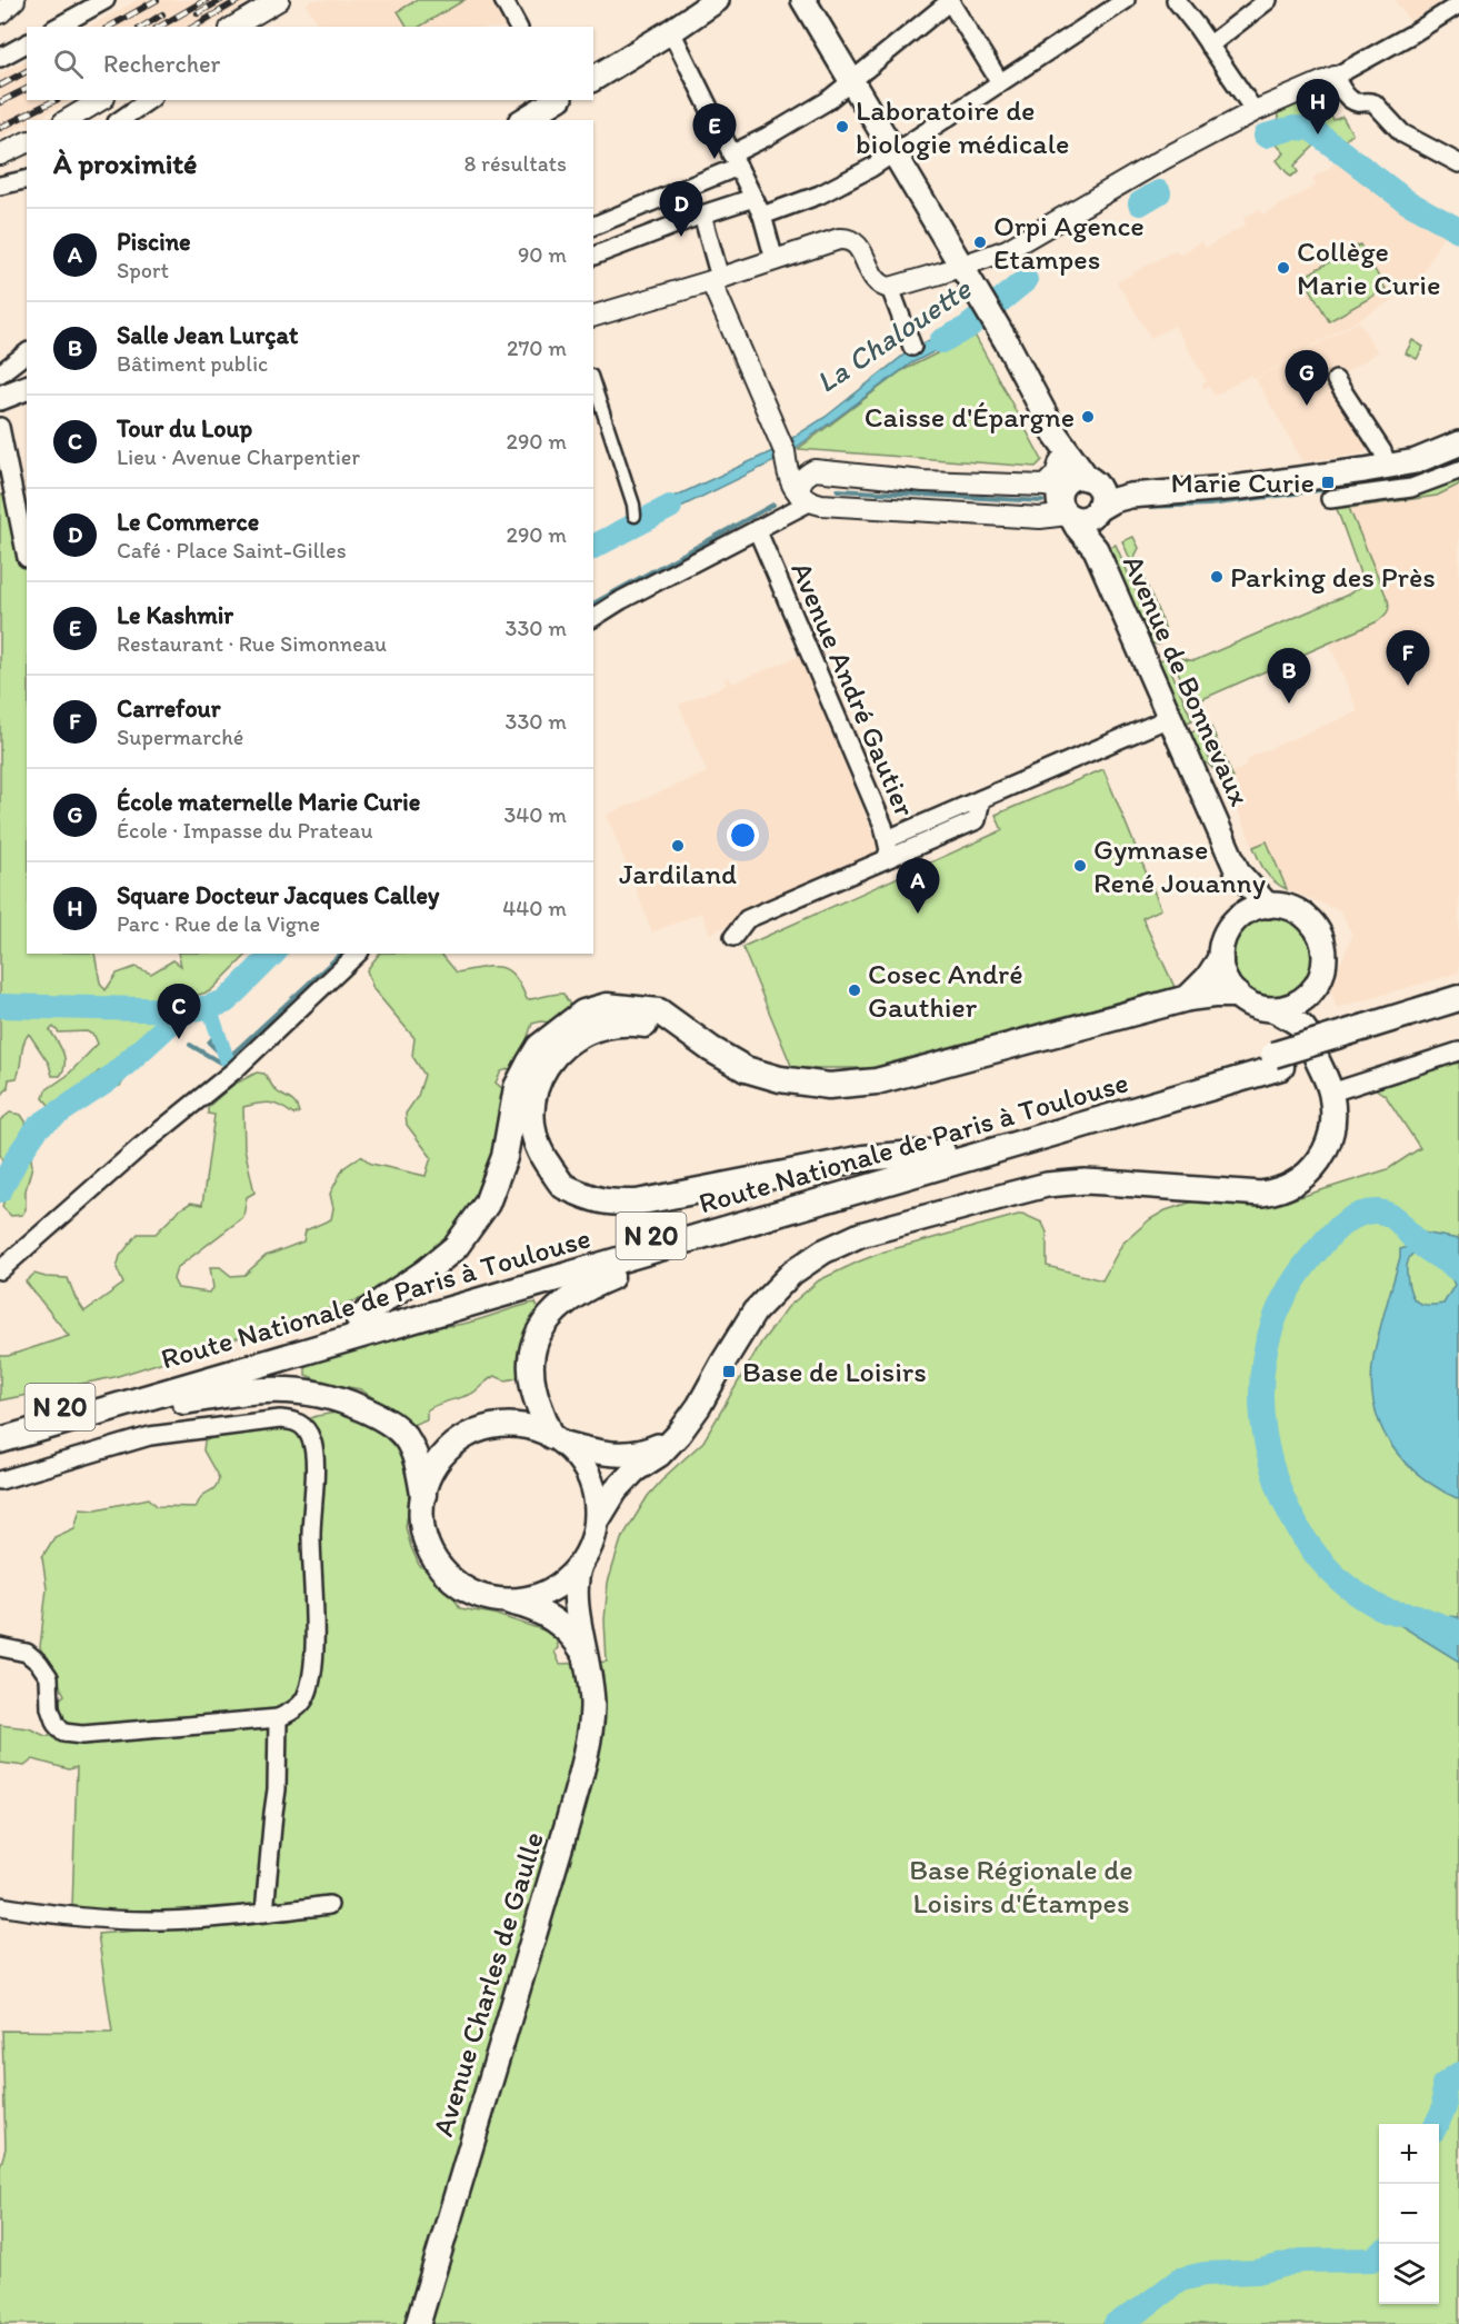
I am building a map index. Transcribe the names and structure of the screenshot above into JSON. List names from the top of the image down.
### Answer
{
  "streets": {
    "main road": [
      "Avenue de Bonnevaux",
      "Route Nationale de Paris à Toulouse",
      "N 20",
      "Avenue Charles de Gaulle"
    ],
    "street": ["Avenue André Gautier"]
  },
  "water": ["La Chalouette"],
  "parks": ["Base Régionale de Loisirs d'Étampes"],
  "places": {
    "other": [
      "Laboratoire de biologie médicale",
      "Orpi Agence Etampes",
      "Collège Marie Curie",
      "Caisse d'Épargne",
      "Parking des Près",
      "Jardiland",
      "Gymnase René Jouanny",
      "Cosec André Gauthier"
    ],
    "transit": ["Marie Curie", "Base de Loisirs"]
  },
  "page": {
    "search": "Rechercher",
    "pins": [
      "H",
      "E",
      "D",
      "G",
      "F",
      "B",
      "A",
      "C"
    ],
    "heading": ["À proximité", "8 résultats"],
    "list": [
      {
        "mark": "A",
        "name": "Piscine",
        "note": "Sport",
        "value": "90 m"
      },
      {
        "mark": "B",
        "name": "Salle Jean Lurçat",
        "note": "Bâtiment public",
        "value": "270 m"
      },
      {
        "mark": "C",
        "name": "Tour du Loup",
        "note": "Lieu · Avenue Charpentier",
        "value": "290 m"
      },
      {
        "mark": "D",
        "name": "Le Commerce",
        "note": "Café · Place Saint-Gilles",
        "value": "290 m"
      },
      {
        "mark": "E",
        "name": "Le Kashmir",
        "note": "Restaurant · Rue Simonneau",
        "value": "330 m"
      },
      {
        "mark": "F",
        "name": "Carrefour",
        "note": "Supermarché",
        "value": "330 m"
      },
      {
        "mark": "G",
        "name": "École maternelle Marie Curie",
        "note": "École · Impasse du Prateau",
        "value": "340 m"
      },
      {
        "mark": "H",
        "name": "Square Docteur Jacques Calley",
        "note": "Parc · Rue de la Vigne",
        "value": "440 m"
      }
    ],
    "map_buttons": ["+", "−"]
  }
}
